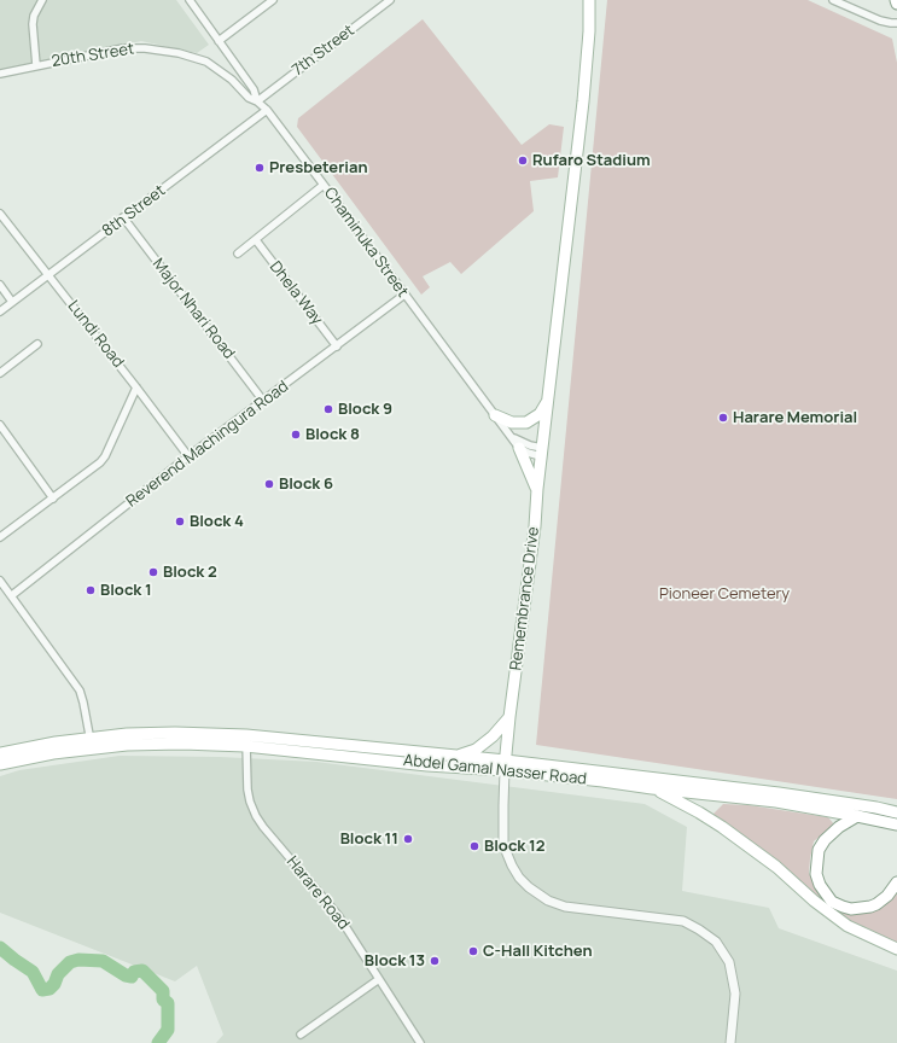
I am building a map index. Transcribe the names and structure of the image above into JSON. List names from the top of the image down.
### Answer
{
  "streets": {
    "main road": ["Remembrance Drive", "Abdel Gamal Nasser Road"],
    "street": [
      "7th Street",
      "20th Street",
      "8th Street",
      "Chaminuka Street",
      "Dhela Way",
      "Major Nhari Road",
      "Lundi Road",
      "Reverend Machingura Road",
      "Harare Road"
    ]
  },
  "crossings": [
    ["7th Street", "20th Street"],
    ["7th Street", "Chaminuka Street"],
    ["20th Street", "Chaminuka Street"],
    ["8th Street", "Chaminuka Street"],
    ["8th Street", "Major Nhari Road"],
    ["8th Street", "Lundi Road"],
    ["Chaminuka Street", "Reverend Machingura Road"],
    ["Dhela Way", "Reverend Machingura Road"],
    ["Major Nhari Road", "Reverend Machingura Road"],
    ["Lundi Road", "Reverend Machingura Road"],
    ["Remembrance Drive", "Abdel Gamal Nasser Road"],
    ["Abdel Gamal Nasser Road", "Harare Road"]
  ],
  "parks": ["Pioneer Cemetery"],
  "places": [
    "Rufaro Stadium",
    "Presbeterian",
    "Block 9",
    "Harare Memorial",
    "Block 8",
    "Block 6",
    "Block 4",
    "Block 2",
    "Block 1",
    "Block 11",
    "Block 12",
    "C-Hall Kitchen",
    "Block 13"
  ]
}
